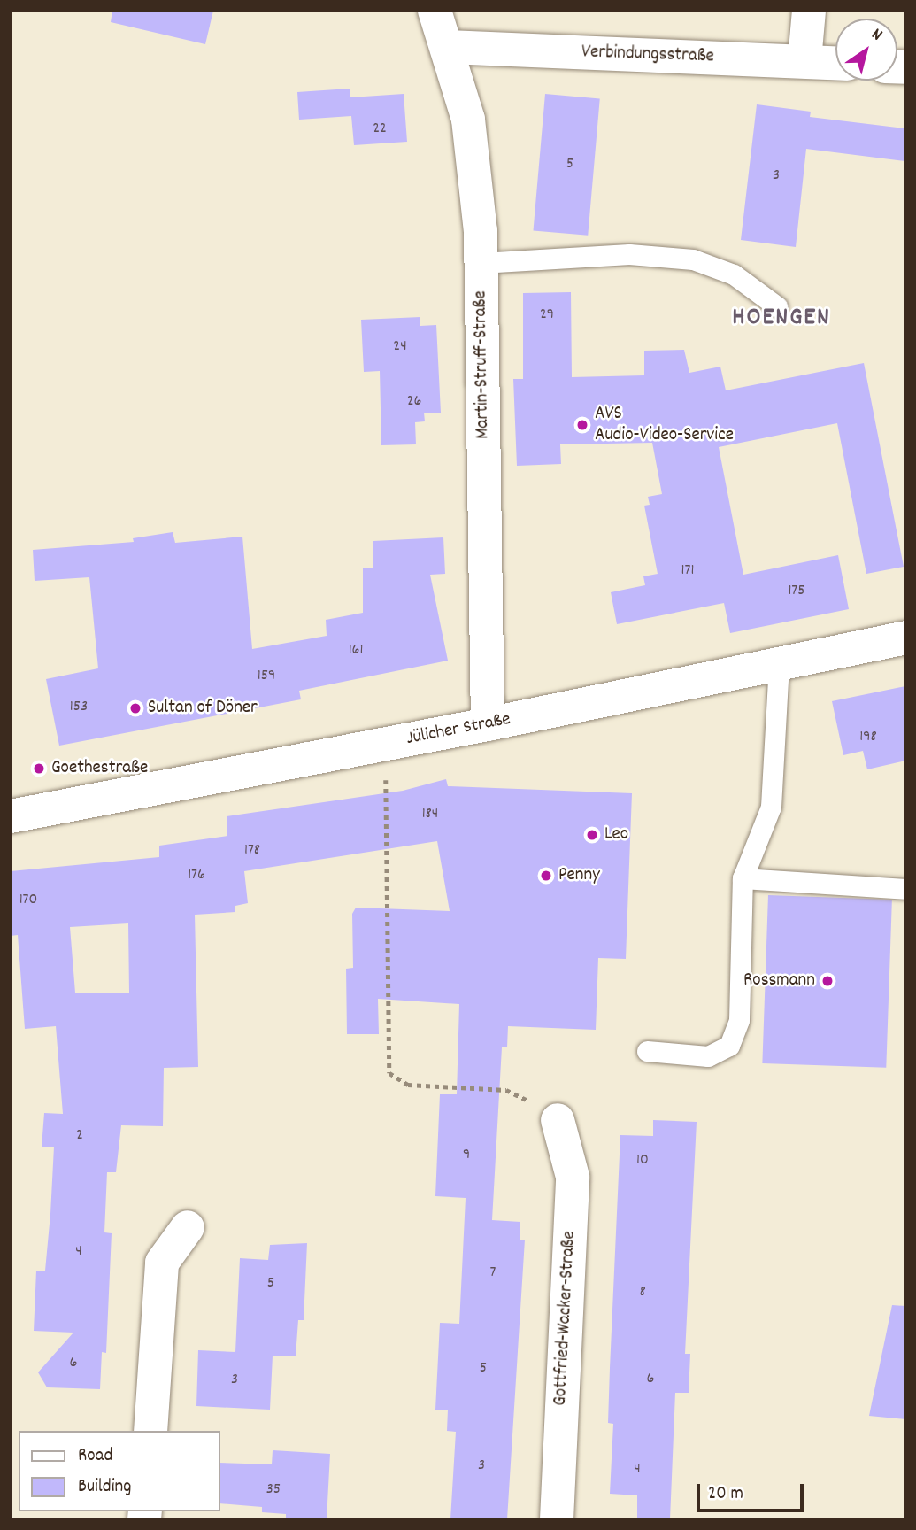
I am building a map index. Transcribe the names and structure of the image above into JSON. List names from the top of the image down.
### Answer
{
  "streets": {
    "street": [
      "Verbindungsstraße",
      "Martin-Struff-Straße",
      "Jülicher Straße",
      "Gottfried-Wacker-Straße"
    ]
  },
  "crossings": [
    ["Verbindungsstraße", "Martin-Struff-Straße"],
    ["Martin-Struff-Straße", "Jülicher Straße"]
  ],
  "districts": ["HOENGEN"],
  "places": [
    "AVS Audio-Video-Service",
    "Sultan of Döner",
    "Goethestraße",
    "Leo",
    "Penny",
    "Rossmann"
  ],
  "house_numbers": [
    "22",
    "5",
    "3",
    "29",
    "24",
    "26",
    "171",
    "175",
    "161",
    "159",
    "153",
    "198",
    "184",
    "178",
    "176",
    "170",
    "2",
    "9",
    "10",
    "4",
    "7",
    "5",
    "8",
    "6",
    "5",
    "6",
    "3",
    "3",
    "4",
    "35"
  ],
  "legend": ["Road", "Building"],
  "scale_bar": "20 m",
  "north": "top right"
}
